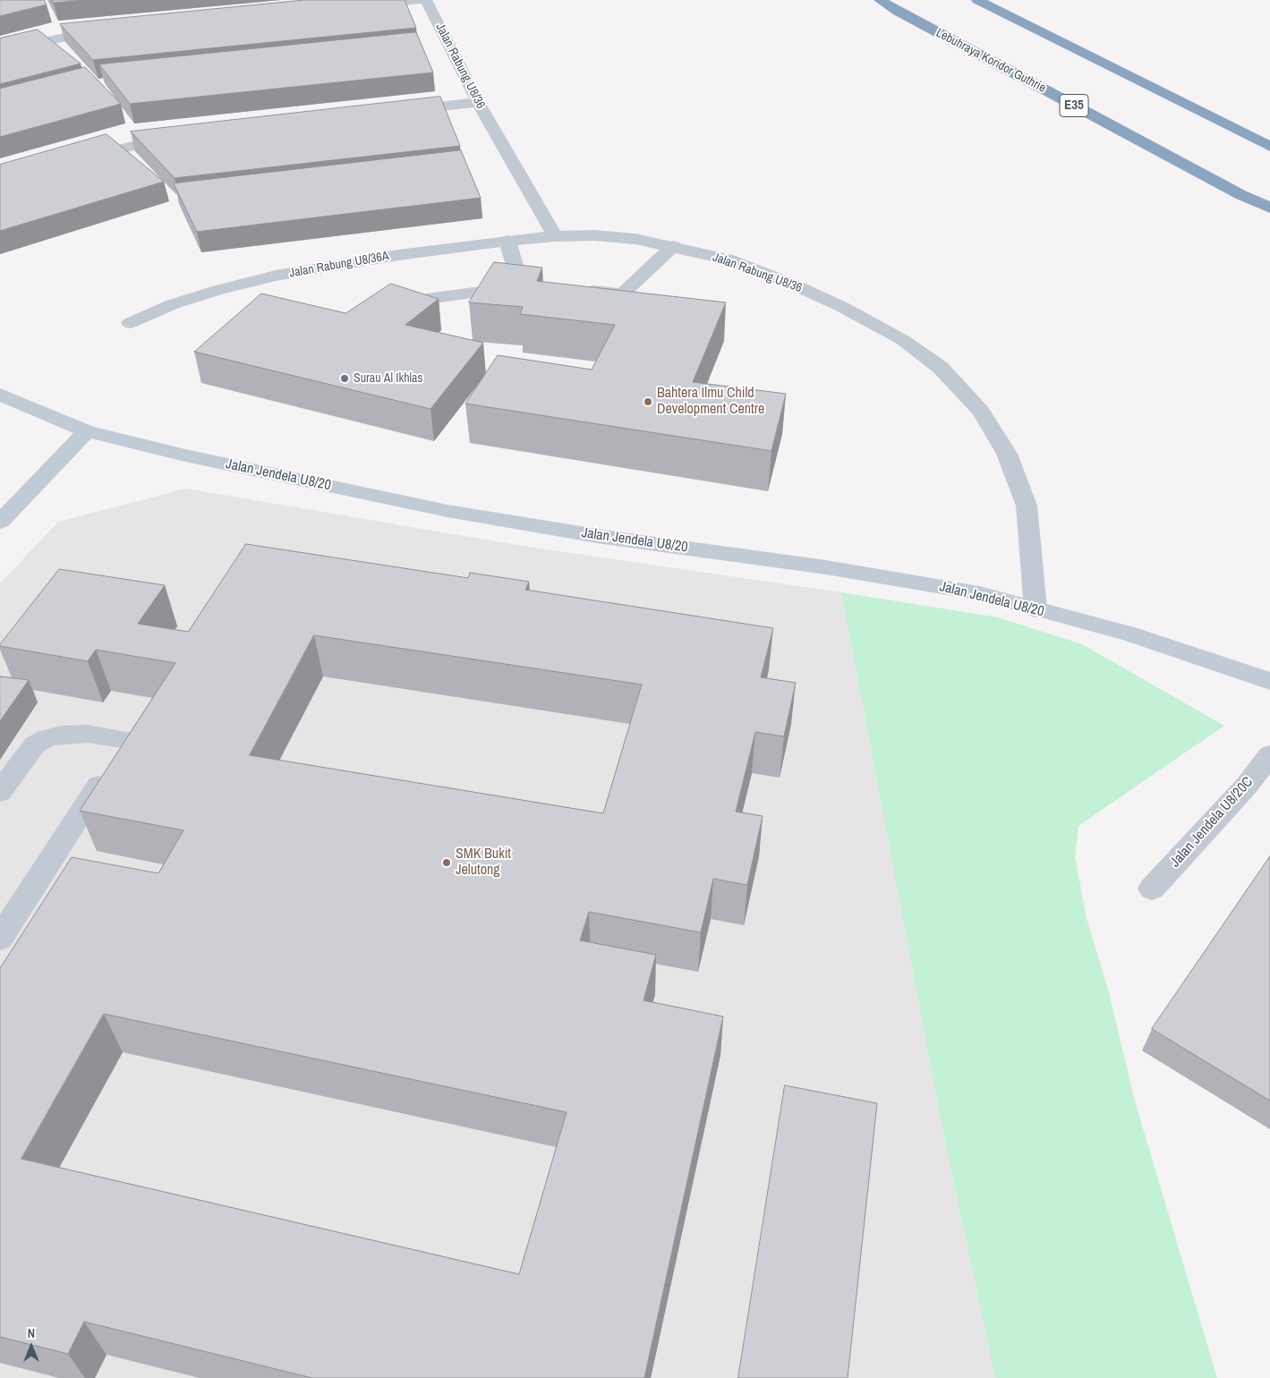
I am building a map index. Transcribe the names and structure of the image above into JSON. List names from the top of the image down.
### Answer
{
  "streets": {
    "highway": ["Lebuhraya Koridor Guthrie", "E35"],
    "street": [
      "Jalan Rabung U8/36",
      "Jalan Rabung U8/36A",
      "Jalan Jendela U8/20",
      "Jalan Jendela U8/20C"
    ]
  },
  "crossings": [
    ["Jalan Rabung U8/36", "Jalan Rabung U8/36A"],
    ["Jalan Rabung U8/36", "Jalan Jendela U8/20"]
  ],
  "places": ["Surau Al Ikhlas", "Bahtera Ilmu Child Development Centre", "SMK Bukit Jelutong"],
  "north": "top"
}
